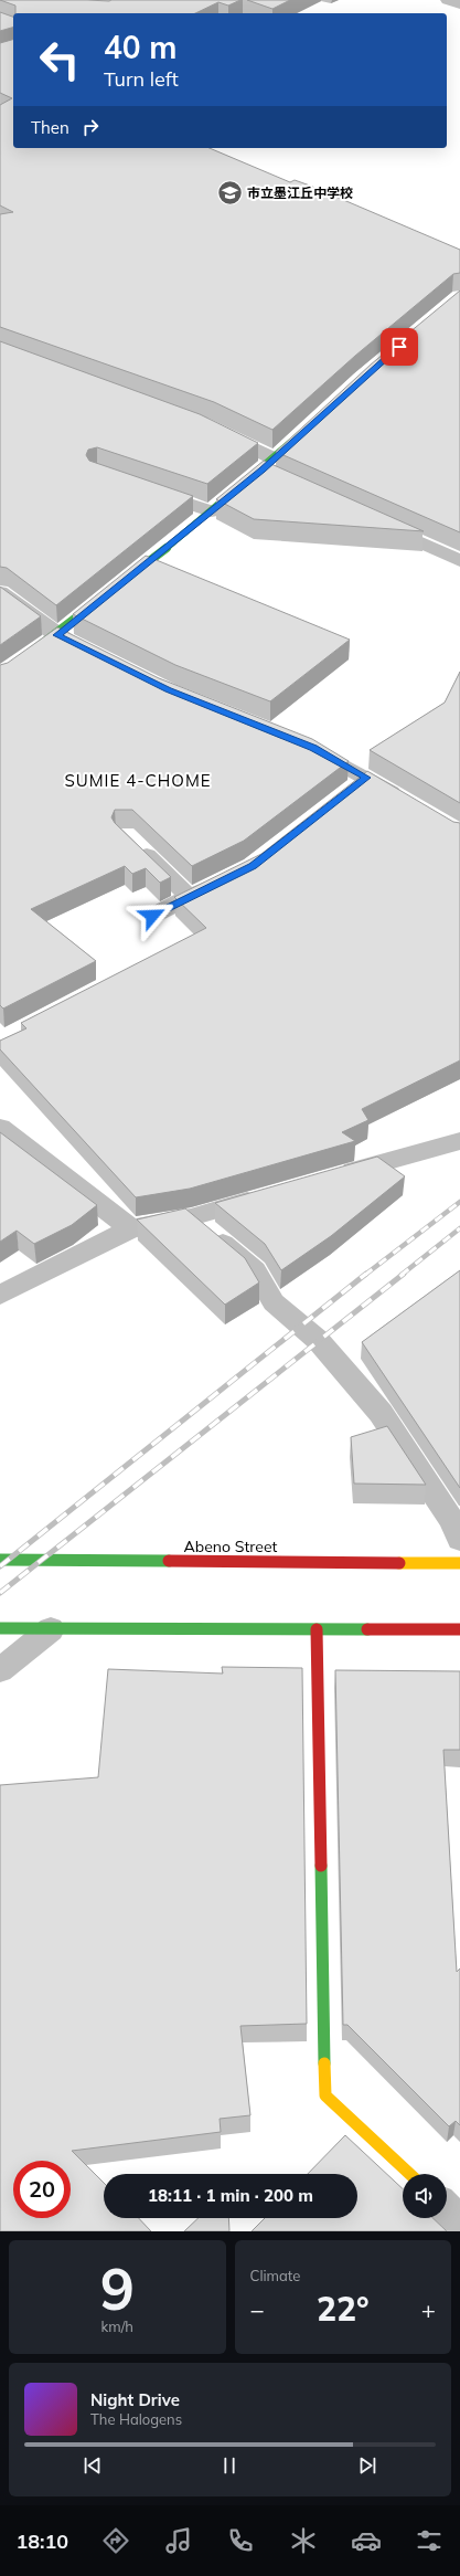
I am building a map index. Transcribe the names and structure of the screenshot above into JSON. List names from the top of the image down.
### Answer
{
  "streets": {
    "street": ["Abeno Street"]
  },
  "districts": ["SUMIE 4-CHOME"],
  "places": {
    "school or university": ["市立墨江丘中学校"]
  },
  "page": {
    "turn": ["40 m", "Turn left"],
    "then": "Then",
    "limit": "20",
    "trip": "18:11 · 1 min · 200 m",
    "tile": [
      ["9", "km/h"],
      "Climate"
    ],
    "heat": ["−", "22°", "+"],
    "song": ["Night Drive", "The Halogens"],
    "tabs": "18:10"
  }
}
